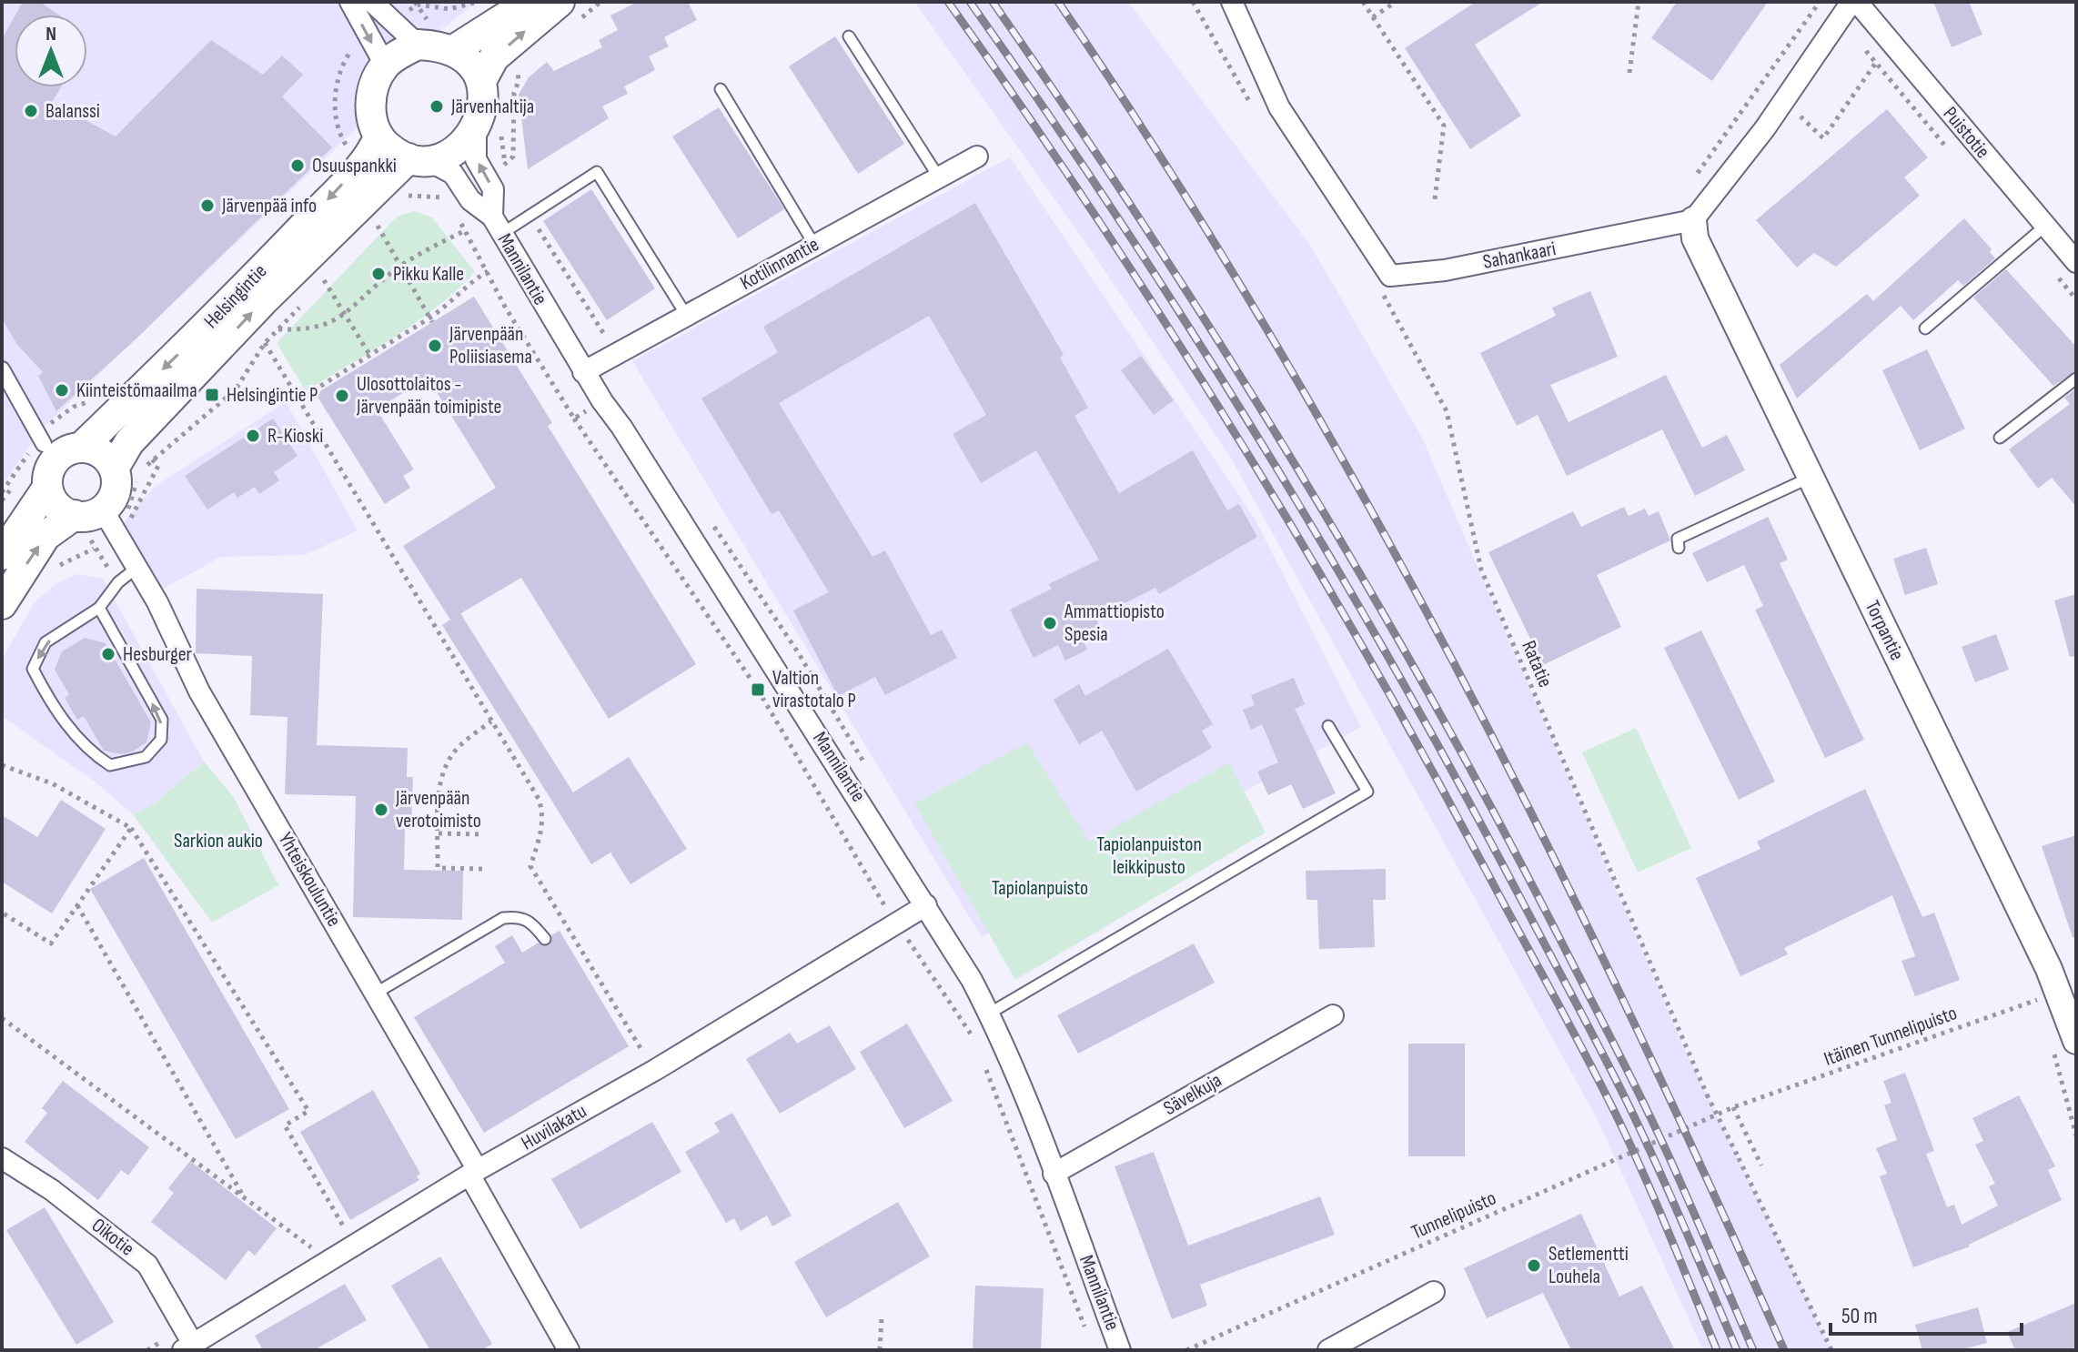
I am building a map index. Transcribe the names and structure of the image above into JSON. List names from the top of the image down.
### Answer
{
  "streets": {
    "main road": ["Helsingintie"],
    "street": [
      "Puistotie",
      "Sahankaari",
      "Kotilinnantie",
      "Mannilantie",
      "Torpantie",
      "Yhteiskouluntie",
      "Sävelkuja",
      "Huvilakatu",
      "Oikotie"
    ],
    "path": ["Ratatie", "Itäinen Tunnelipuisto", "Tunnelipuisto"]
  },
  "crossings": [
    ["Sahankaari", "Torpantie"],
    ["Kotilinnantie", "Mannilantie"],
    ["Mannilantie", "Helsingintie"],
    ["Mannilantie", "Sävelkuja"],
    ["Mannilantie", "Huvilakatu"],
    ["Helsingintie", "Yhteiskouluntie"],
    ["Torpantie", "Itäinen Tunnelipuisto"],
    ["Yhteiskouluntie", "Huvilakatu"],
    ["Itäinen Tunnelipuisto", "Tunnelipuisto"],
    ["Huvilakatu", "Oikotie"]
  ],
  "parks": ["Sarkion aukio", "Tapiolanpuiston leikkipusto", "Tapiolanpuisto"],
  "places": {
    "other": [
      "Järvenhaltija",
      "Balanssi",
      "Osuuspankki",
      "Järvenpää info",
      "Pikku Kalle",
      "Järvenpään Poliisiasema",
      "Kiinteistömaailma",
      "Ulosottolaitos - Järvenpään toimipiste",
      "R-Kioski",
      "Ammattiopisto Spesia",
      "Hesburger",
      "Järvenpään verotoimisto",
      "Setlementti Louhela"
    ],
    "transit": ["Helsingintie P", "Valtion virastotalo P"]
  },
  "scale_bar": "50 m",
  "north": "top"
}
